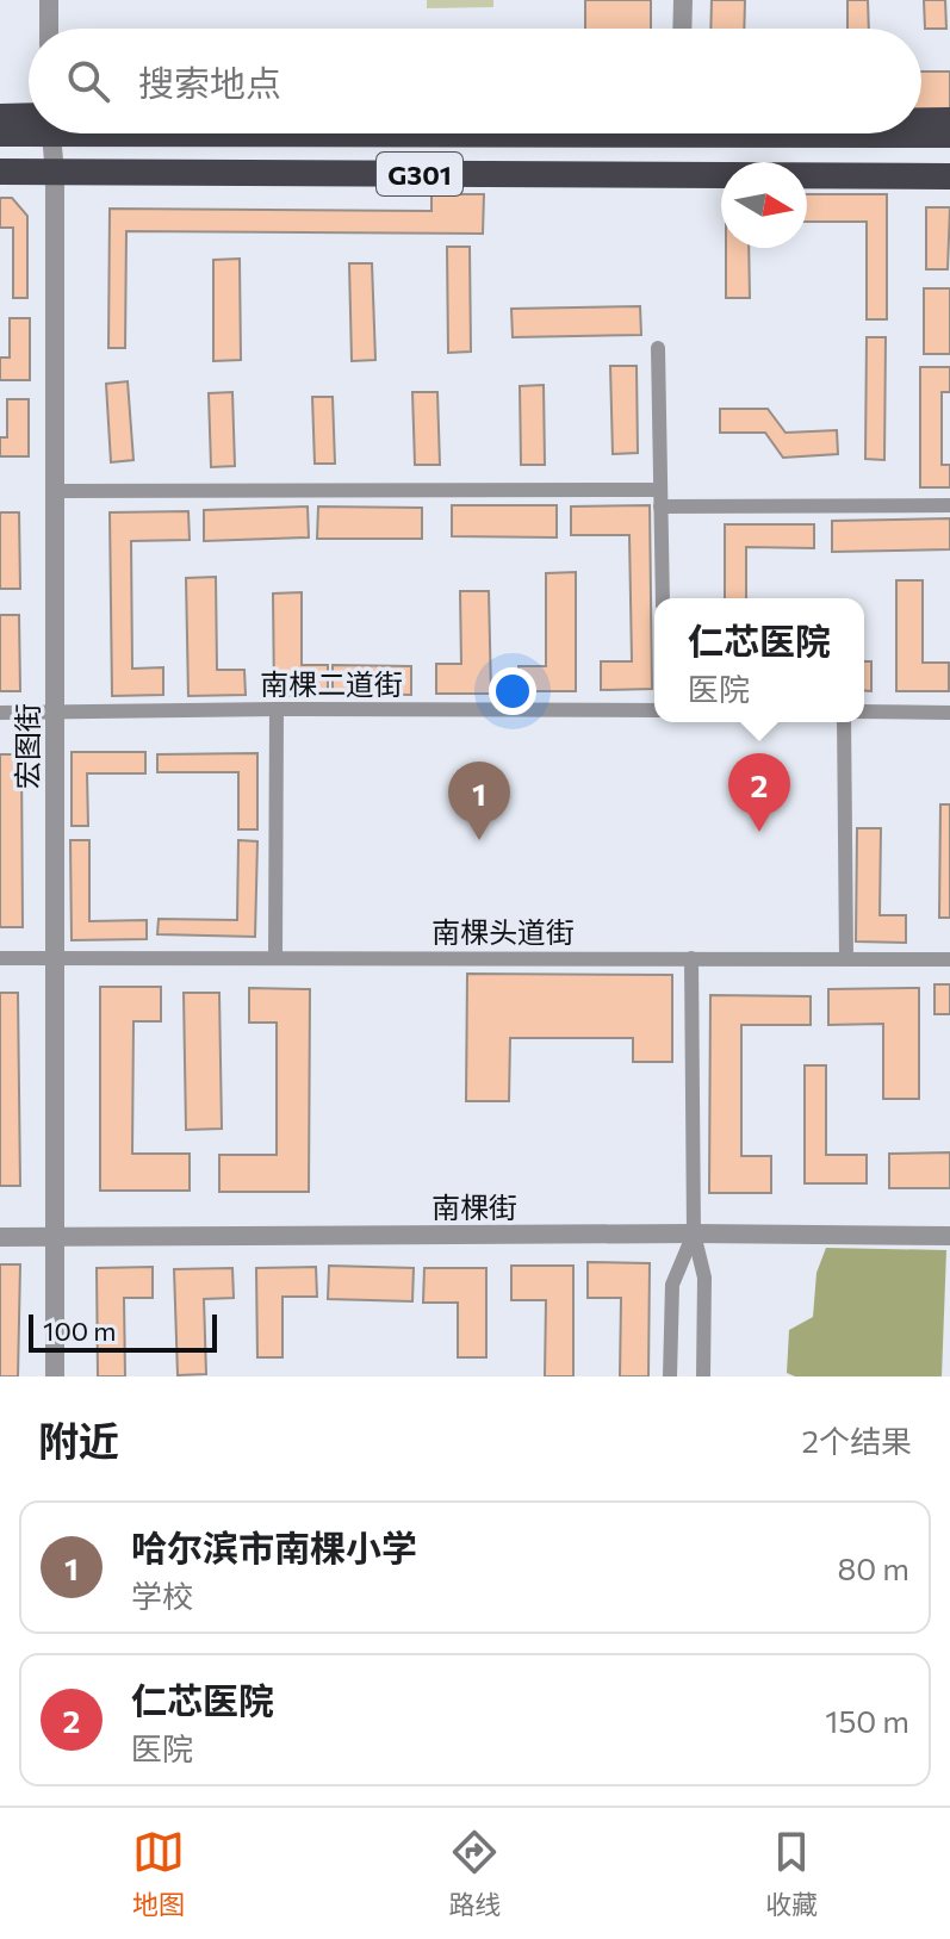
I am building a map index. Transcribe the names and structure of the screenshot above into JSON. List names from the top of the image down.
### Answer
{
  "streets": {
    "highway": ["G301"],
    "street": [
      "南棵二道街",
      "宏图街",
      "南棵头道街",
      "南棵街"
    ]
  },
  "crossings": [
    ["G301", "宏图街"],
    ["南棵二道街", "宏图街"],
    ["宏图街", "南棵头道街"],
    ["宏图街", "南棵街"]
  ],
  "scale_bar": "100 m",
  "north": "right",
  "page": {
    "search": "搜索地点",
    "popup": ["仁芯医院", "医院"],
    "pins": ["2", "1"],
    "scale": "100 m",
    "heading": ["附近", "2个结果"],
    "list": [
      {
        "mark": "1",
        "name": "哈尔滨市南棵小学",
        "note": "学校",
        "value": "80 m"
      },
      {
        "mark": "2",
        "name": "仁芯医院",
        "note": "医院",
        "value": "150 m"
      }
    ],
    "nav": ["地图", "路线", "收藏"]
  }
}
